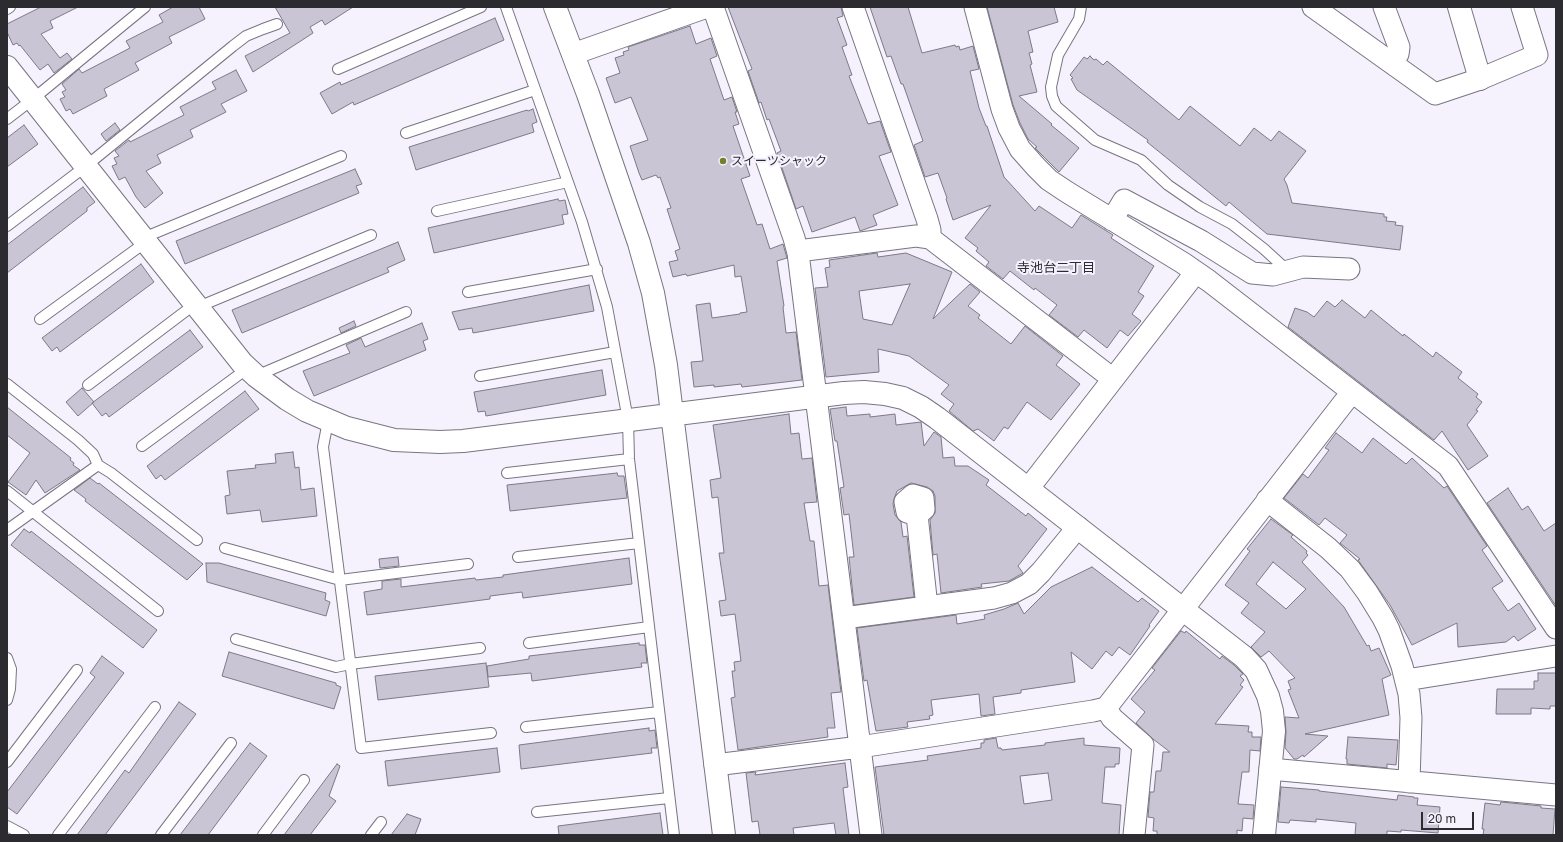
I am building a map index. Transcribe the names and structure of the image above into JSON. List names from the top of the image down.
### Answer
{
  "districts": ["寺池台二丁目"],
  "places": ["スイーツシャック"],
  "scale_bar": "20 m"
}
